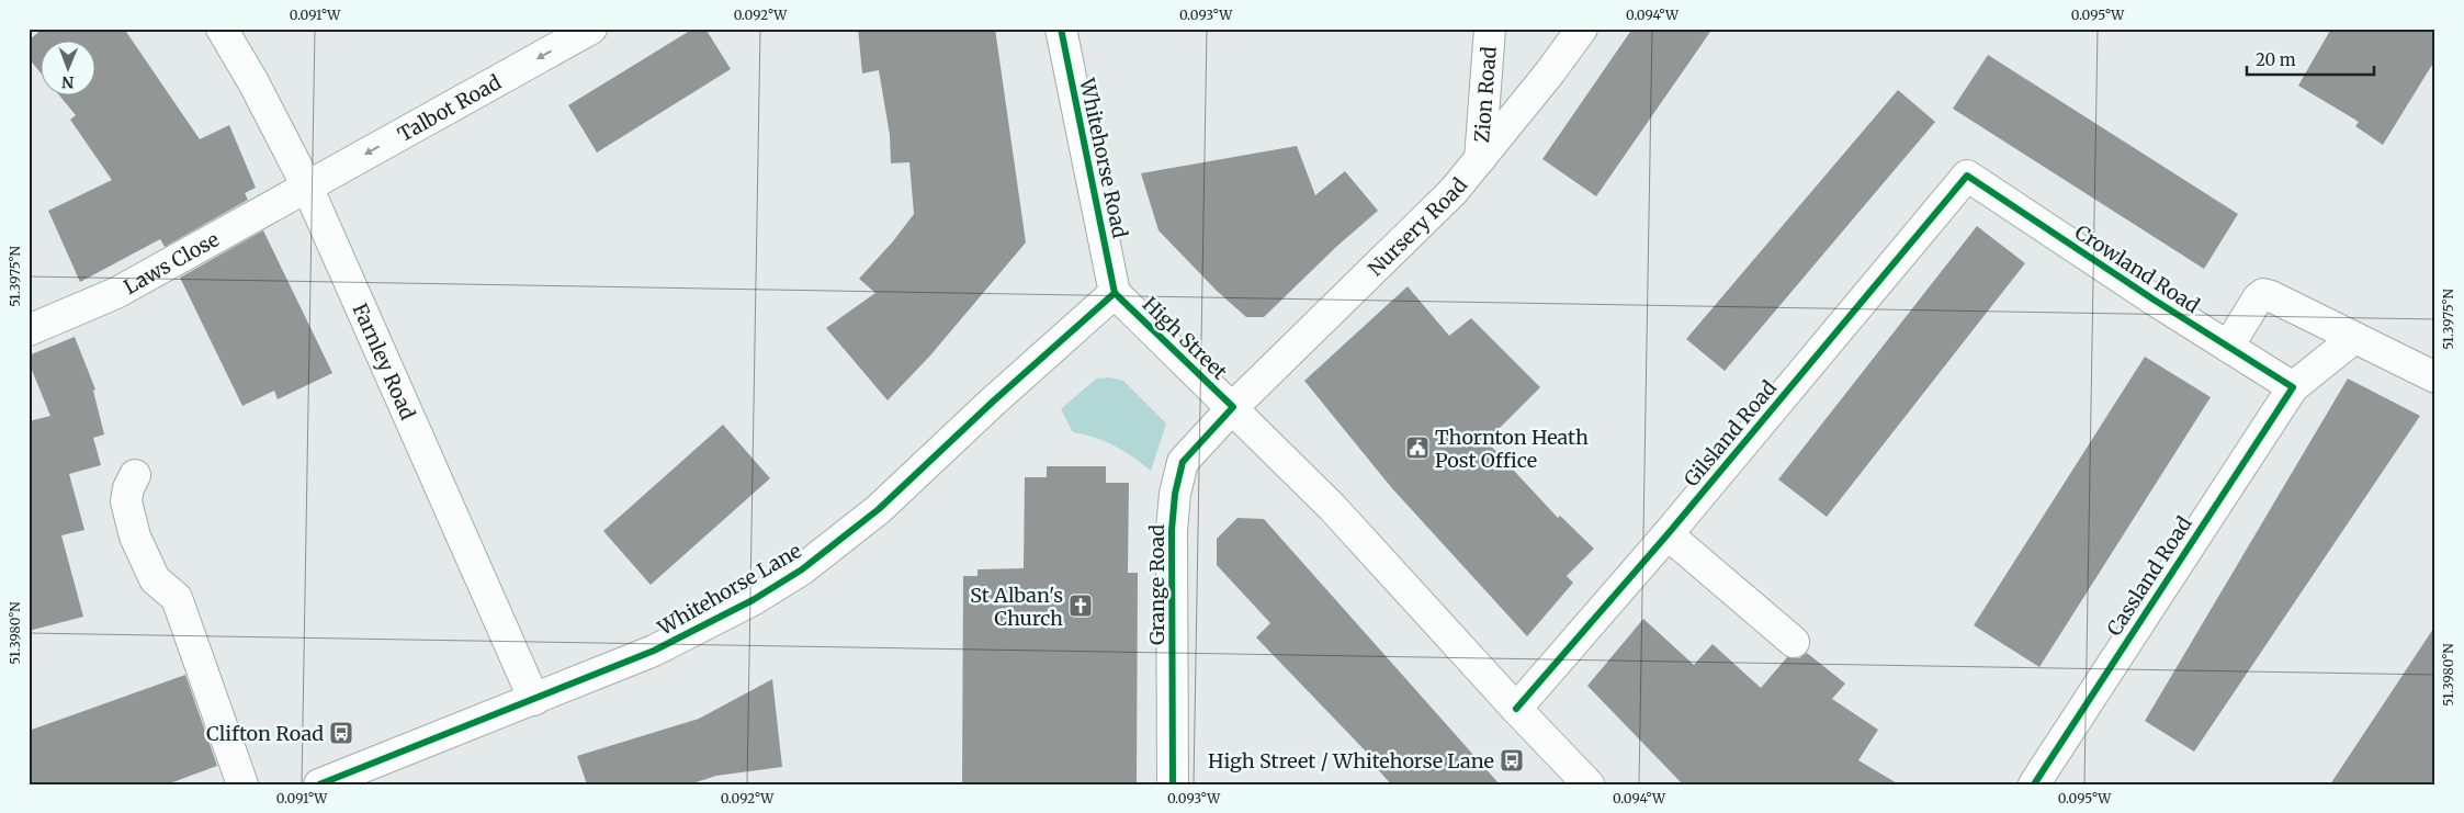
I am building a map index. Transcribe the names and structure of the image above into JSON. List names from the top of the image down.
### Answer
{
  "streets": {
    "street": [
      "Zion Road",
      "Talbot Road",
      "Whitehorse Road",
      "Nursery Road",
      "Laws Close",
      "Crowland Road",
      "High Street",
      "Farnley Road",
      "Gilsland Road",
      "Cassland Road",
      "Grange Road",
      "Whitehorse Lane"
    ]
  },
  "crossings": [
    ["Zion Road", "Nursery Road"],
    ["Talbot Road", "Laws Close"],
    ["Talbot Road", "Farnley Road"],
    ["Whitehorse Road", "High Street"],
    ["Whitehorse Road", "Whitehorse Lane"],
    ["Nursery Road", "High Street"],
    ["Nursery Road", "Grange Road"],
    ["Laws Close", "Farnley Road"],
    ["Crowland Road", "Gilsland Road"],
    ["Crowland Road", "Cassland Road"],
    ["High Street", "Gilsland Road"],
    ["High Street", "Grange Road"],
    ["High Street", "Whitehorse Lane"],
    ["Farnley Road", "Whitehorse Lane"]
  ],
  "one_way": ["Talbot Road"],
  "places": {
    "public building": ["Thornton Heath Post Office"],
    "church": ["St Alban's Church"],
    "bus stop": ["Clifton Road", "High Street / Whitehorse Lane"]
  },
  "scale_bar": "20 m",
  "north": "bottom",
  "coordinates": [
    "0.091°W",
    "0.092°W",
    "0.093°W",
    "0.094°W",
    "0.095°W",
    "51.3975°N",
    "51.3980°N"
  ]
}
